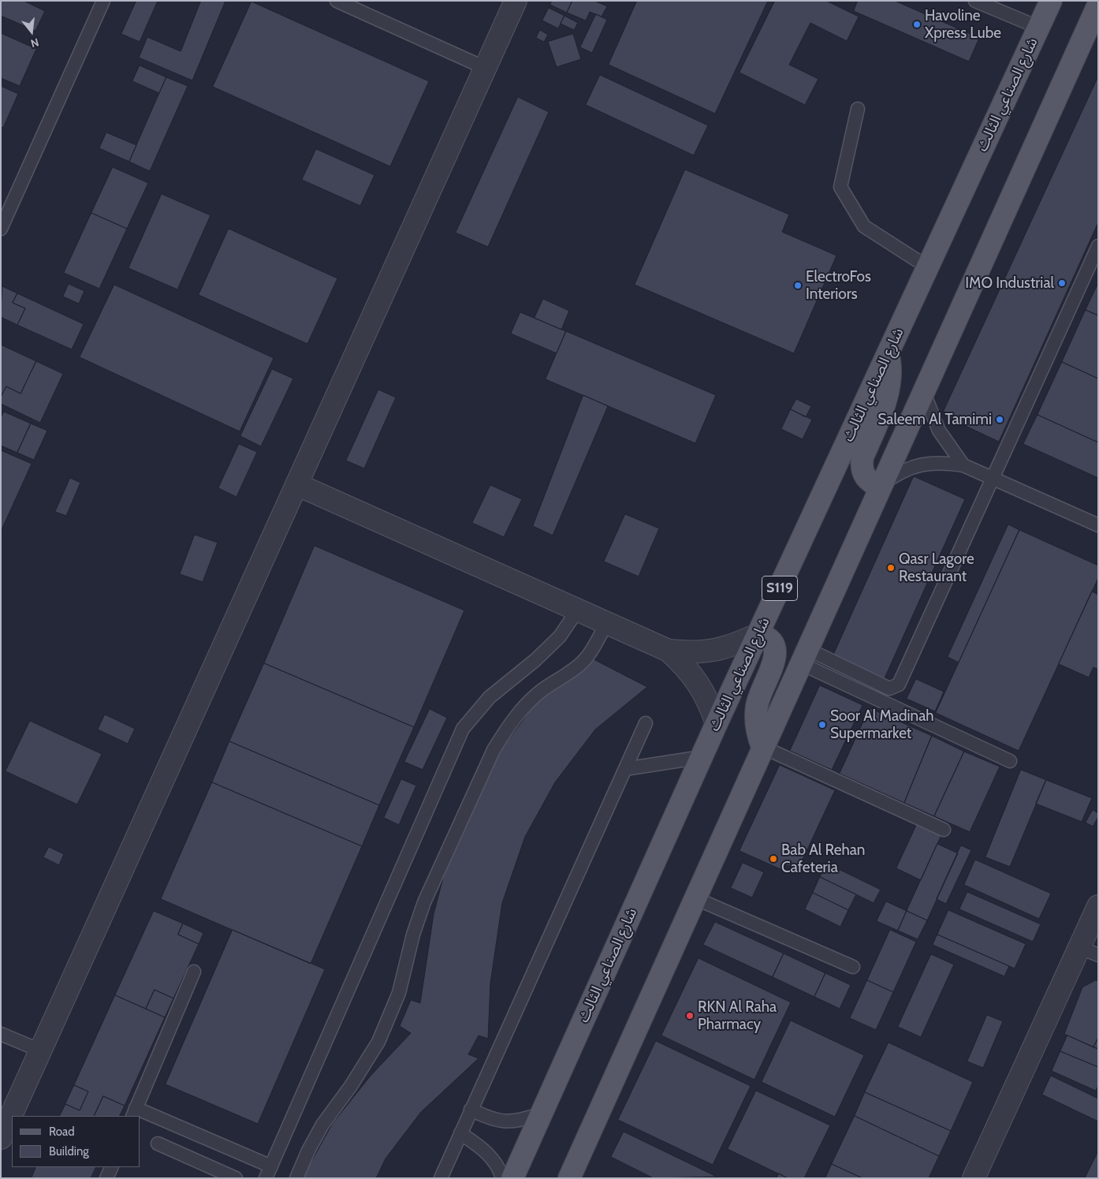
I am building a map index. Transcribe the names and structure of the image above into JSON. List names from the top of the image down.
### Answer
{
  "streets": {
    "main road": ["شارع الصناعي الثالث", "S119"]
  },
  "places": [
    "Havoline Xpress Lube",
    "IMO Industrial",
    "ElectroFos Interiors",
    "Saleem Al Tamimi",
    "Qasr Lagore Restaurant",
    "Soor Al Madinah Supermarket",
    "Bab Al Rehan Cafeteria",
    "RKN Al Raha Pharmacy"
  ],
  "legend": ["Road", "Building"],
  "north": "bottom"
}
